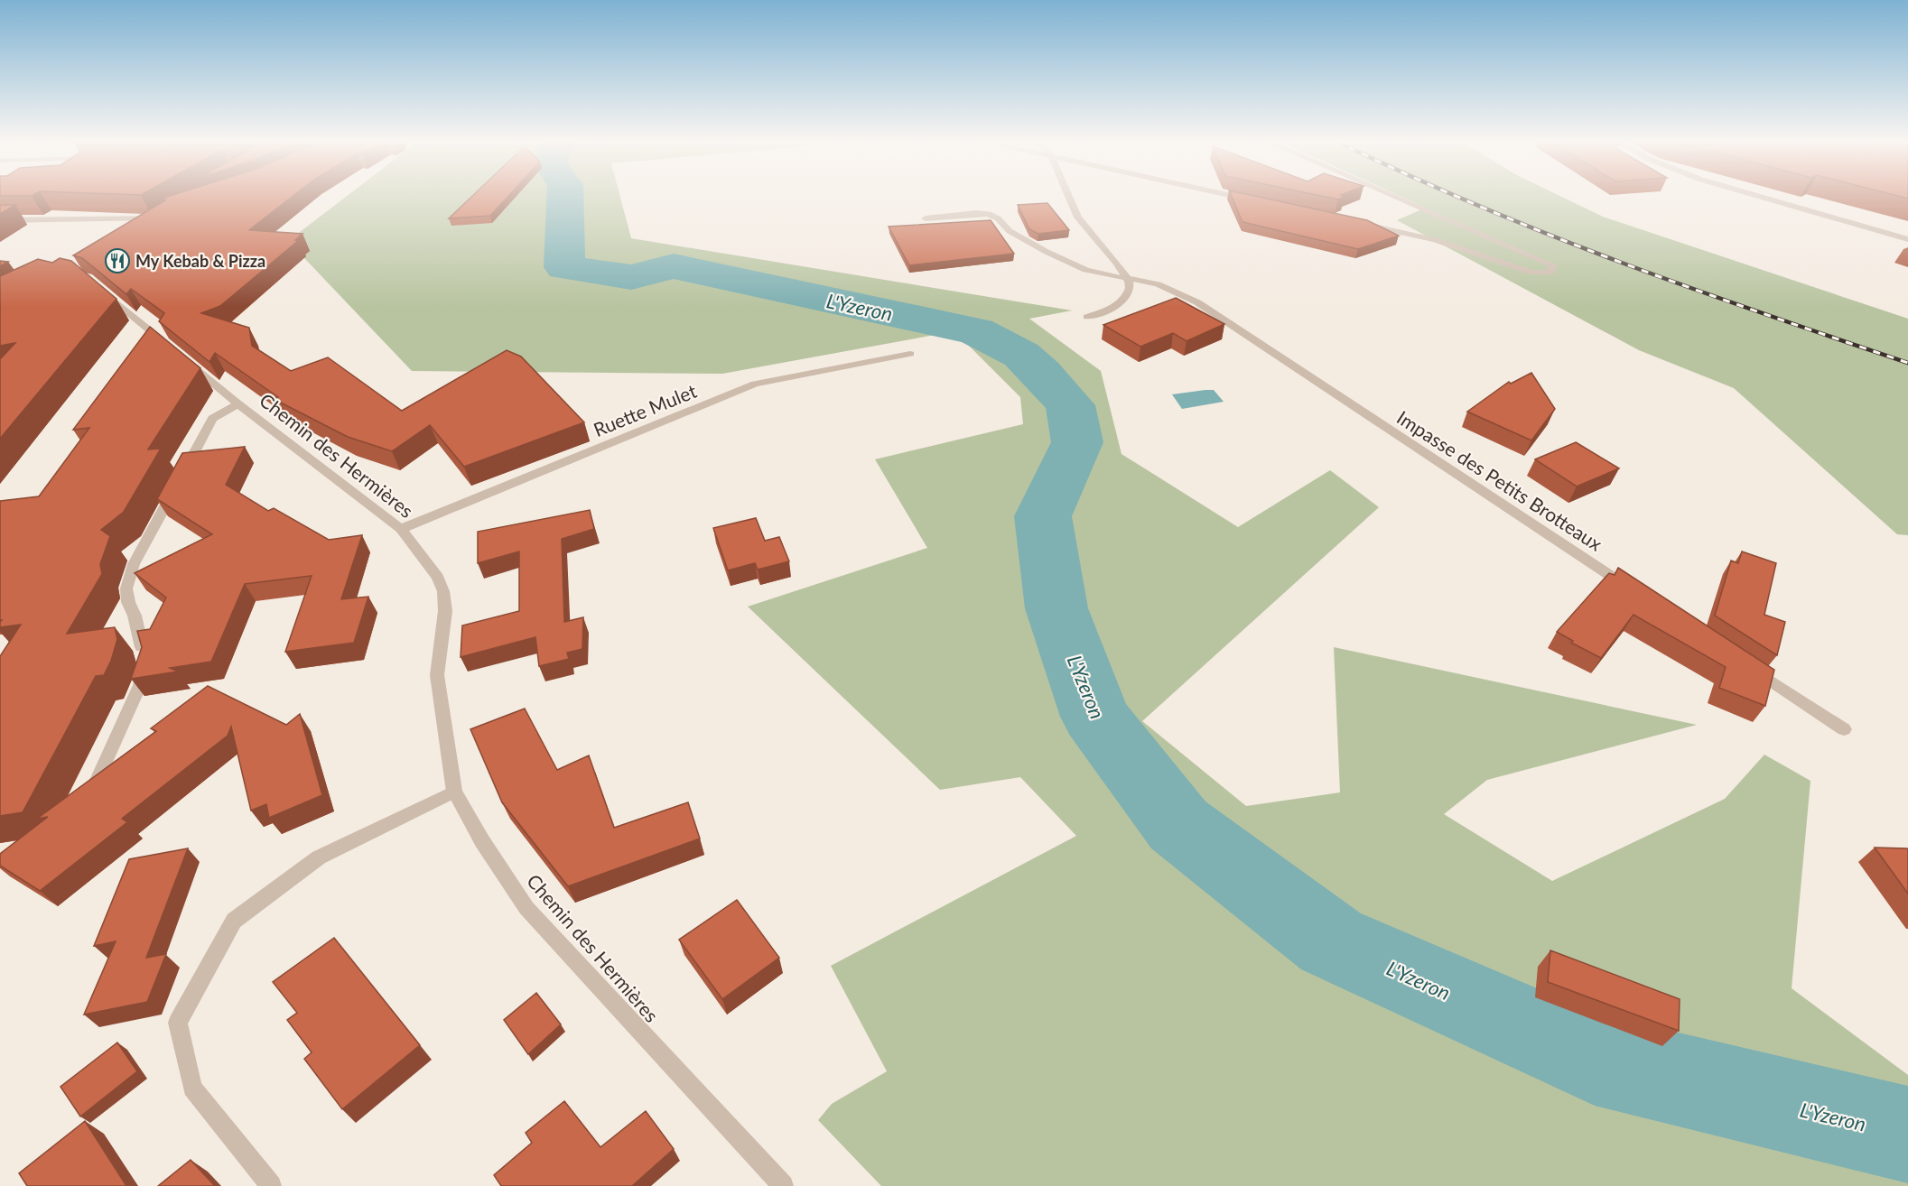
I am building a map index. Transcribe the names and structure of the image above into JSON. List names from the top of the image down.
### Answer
{
  "streets": {
    "street": ["Ruette Mulet", "Chemin des Hermières", "Impasse des Petits Brotteaux"]
  },
  "crossings": [
    ["Ruette Mulet", "Chemin des Hermières"]
  ],
  "water": ["L'Yzeron"],
  "places": {
    "restaurant": ["My Kebab & Pizza"]
  }
}
